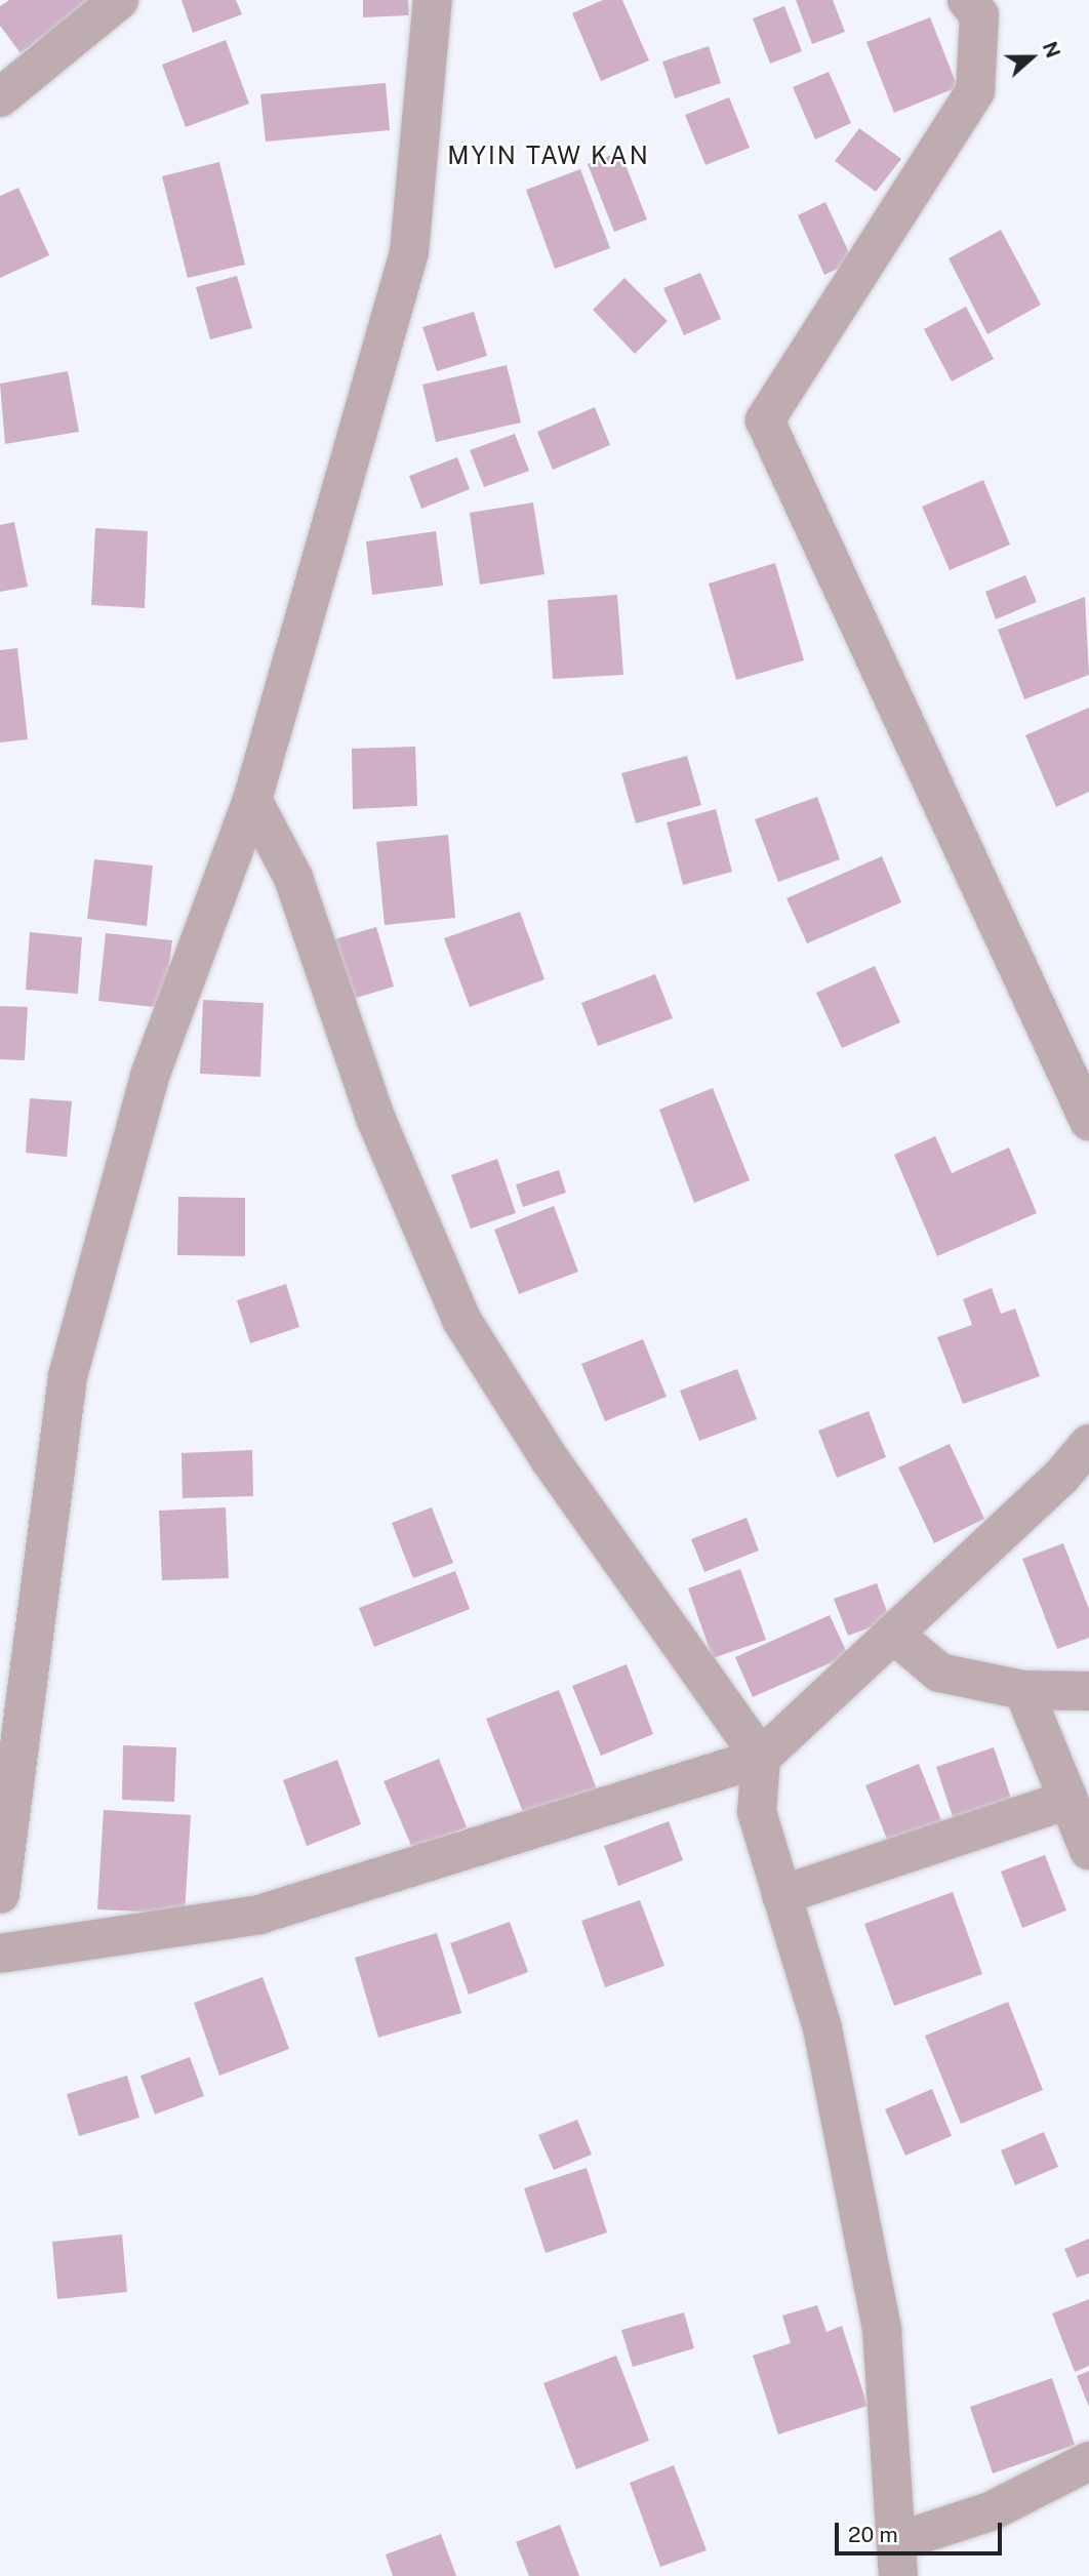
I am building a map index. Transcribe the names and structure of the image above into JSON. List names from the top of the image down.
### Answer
{
  "districts": ["MYIN TAW KAN"],
  "scale_bar": "20 m",
  "north": "right"
}
